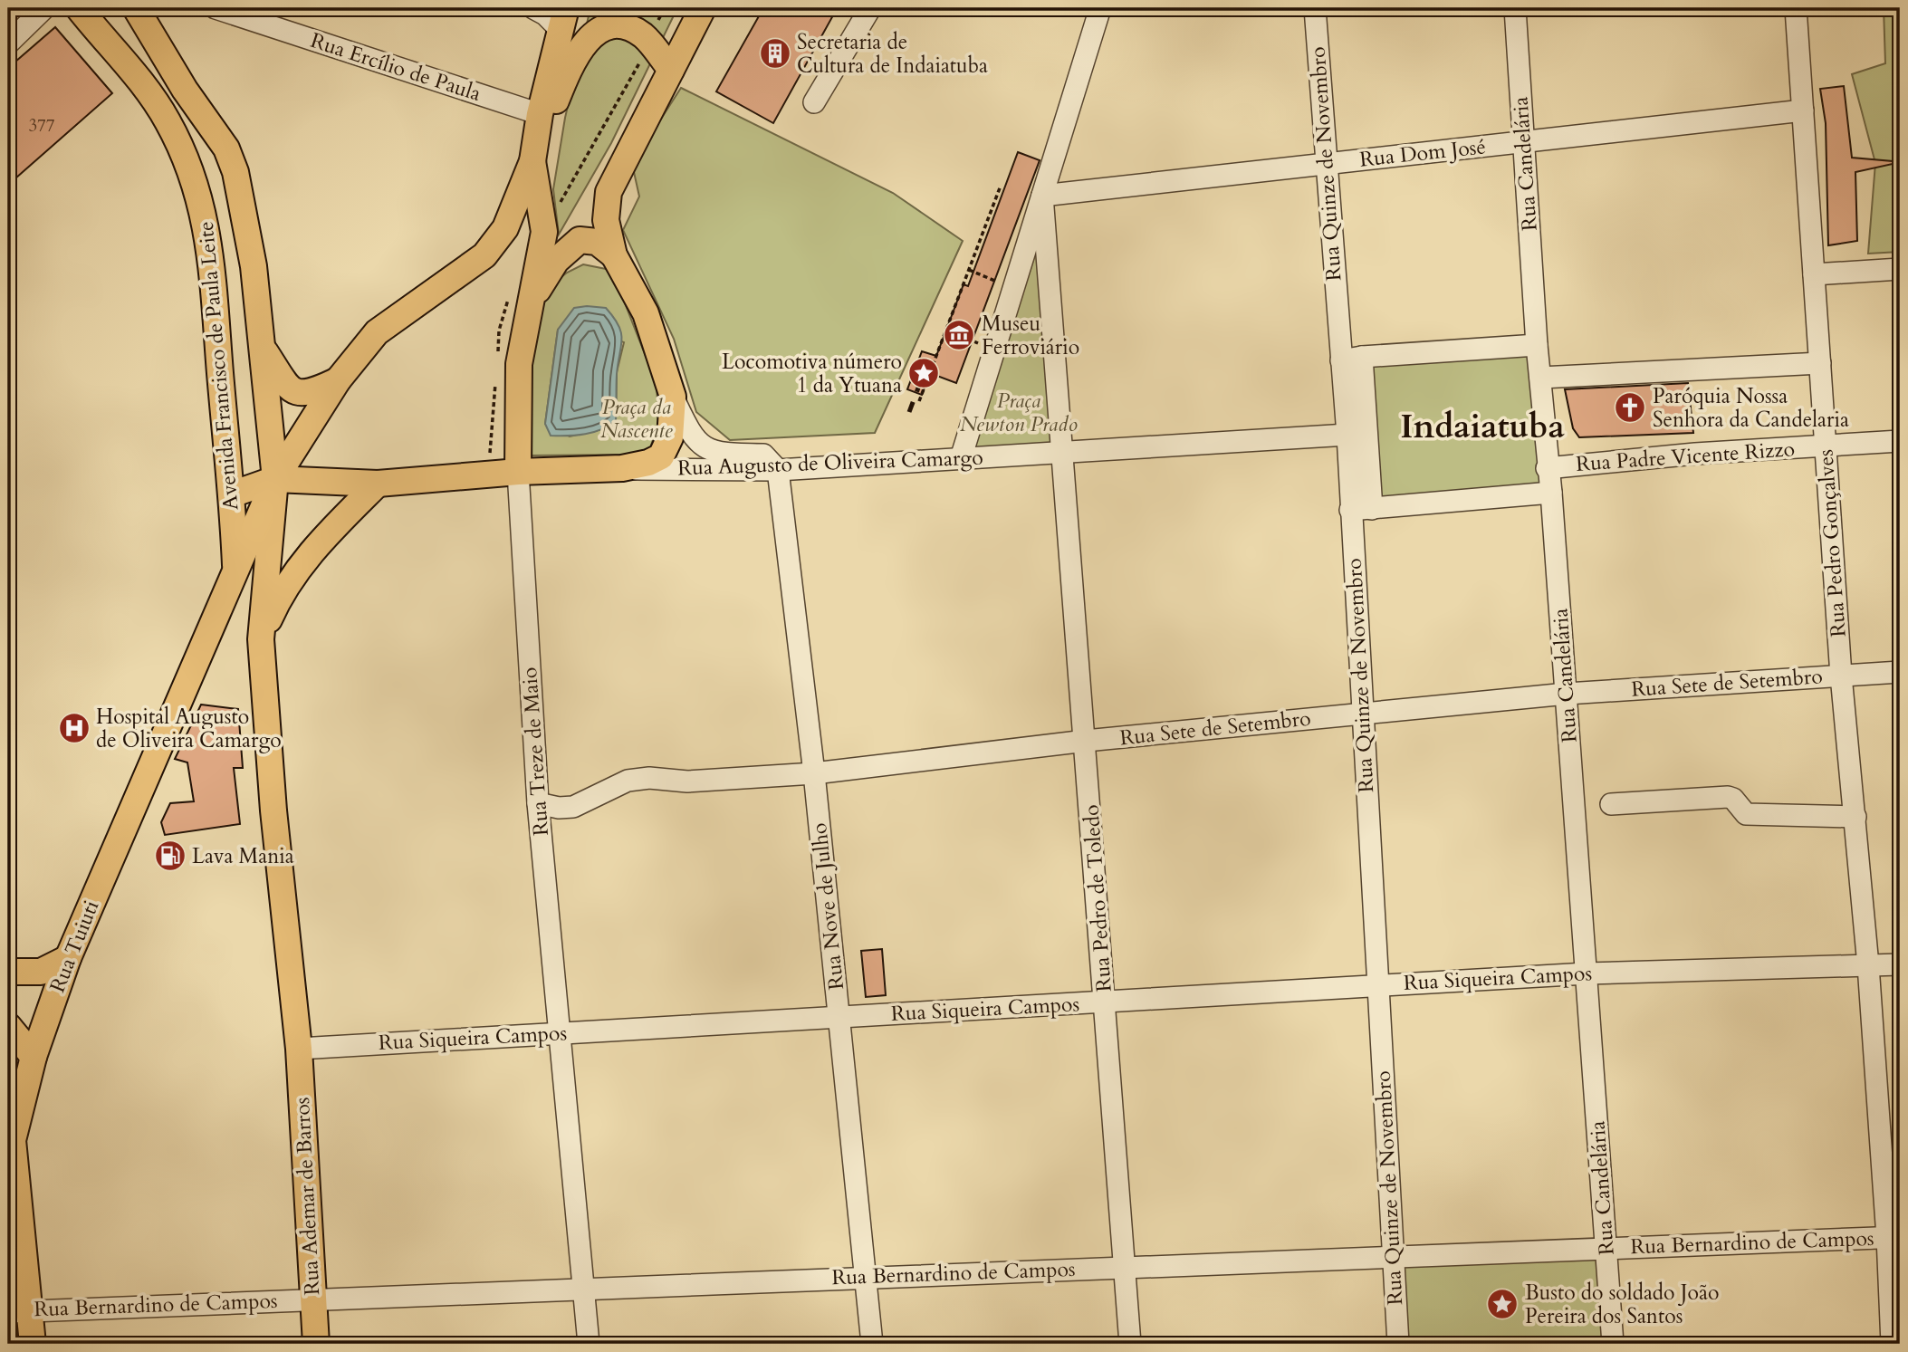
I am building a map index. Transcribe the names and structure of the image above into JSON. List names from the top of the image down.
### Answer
{
  "streets": {
    "main road": [
      "Avenida Francisco de Paula Leite",
      "Rua Augusto de Oliveira Camargo",
      "Rua Treze de Maio",
      "Rua Tuiuti",
      "Rua Ademar de Barros"
    ],
    "street": [
      "Rua Ercílio de Paula",
      "Rua Dom José",
      "Rua Quinze de Novembro",
      "Rua Candelária",
      "Rua Padre Vicente Rizzo",
      "Rua Pedro Gonçalves",
      "Rua Sete de Setembro",
      "Rua Pedro de Toledo",
      "Rua Nove de Julho",
      "Rua Siqueira Campos",
      "Rua Bernardino de Campos"
    ]
  },
  "crossings": [
    ["Rua Dom José", "Rua Quinze de Novembro"],
    ["Rua Dom José", "Rua Candelária"],
    ["Rua Dom José", "Rua Pedro Gonçalves"],
    ["Rua Quinze de Novembro", "Rua Augusto de Oliveira Camargo"],
    ["Rua Quinze de Novembro", "Rua Sete de Setembro"],
    ["Rua Quinze de Novembro", "Rua Siqueira Campos"],
    ["Rua Quinze de Novembro", "Rua Bernardino de Campos"],
    ["Rua Candelária", "Rua Padre Vicente Rizzo"],
    ["Rua Candelária", "Rua Sete de Setembro"],
    ["Rua Candelária", "Rua Siqueira Campos"],
    ["Rua Candelária", "Rua Bernardino de Campos"],
    ["Avenida Francisco de Paula Leite", "Rua Augusto de Oliveira Camargo"],
    ["Avenida Francisco de Paula Leite", "Rua Tuiuti"],
    ["Avenida Francisco de Paula Leite", "Rua Siqueira Campos"],
    ["Avenida Francisco de Paula Leite", "Rua Ademar de Barros"],
    ["Rua Padre Vicente Rizzo", "Rua Pedro Gonçalves"],
    ["Rua Augusto de Oliveira Camargo", "Rua Treze de Maio"],
    ["Rua Augusto de Oliveira Camargo", "Rua Pedro de Toledo"],
    ["Rua Augusto de Oliveira Camargo", "Rua Nove de Julho"],
    ["Rua Augusto de Oliveira Camargo", "Rua Tuiuti"],
    ["Rua Pedro Gonçalves", "Rua Sete de Setembro"],
    ["Rua Pedro Gonçalves", "Rua Siqueira Campos"],
    ["Rua Pedro Gonçalves", "Rua Bernardino de Campos"],
    ["Rua Sete de Setembro", "Rua Treze de Maio"],
    ["Rua Sete de Setembro", "Rua Pedro de Toledo"],
    ["Rua Sete de Setembro", "Rua Nove de Julho"],
    ["Rua Treze de Maio", "Rua Tuiuti"],
    ["Rua Treze de Maio", "Rua Siqueira Campos"],
    ["Rua Treze de Maio", "Rua Bernardino de Campos"],
    ["Rua Pedro de Toledo", "Rua Siqueira Campos"],
    ["Rua Pedro de Toledo", "Rua Bernardino de Campos"],
    ["Rua Nove de Julho", "Rua Siqueira Campos"],
    ["Rua Nove de Julho", "Rua Bernardino de Campos"],
    ["Rua Tuiuti", "Rua Bernardino de Campos"],
    ["Rua Siqueira Campos", "Rua Ademar de Barros"],
    ["Rua Ademar de Barros", "Rua Bernardino de Campos"]
  ],
  "districts": ["Indaiatuba"],
  "parks": ["Praça Newton Prado", "Praça da Nascente"],
  "places": {
    "building": ["Secretaria de Cultura de Indaiatuba"],
    "museum": ["Museu Ferroviário"],
    "place": ["Locomotiva número 1 da Ytuana", "Busto do soldado João Pereira dos Santos"],
    "church": ["Paróquia Nossa Senhora da Candelaria"],
    "hospital": ["Hospital Augusto de Oliveira Camargo"],
    "fuel station": ["Lava Mania"]
  },
  "house_numbers": ["377"]
}
